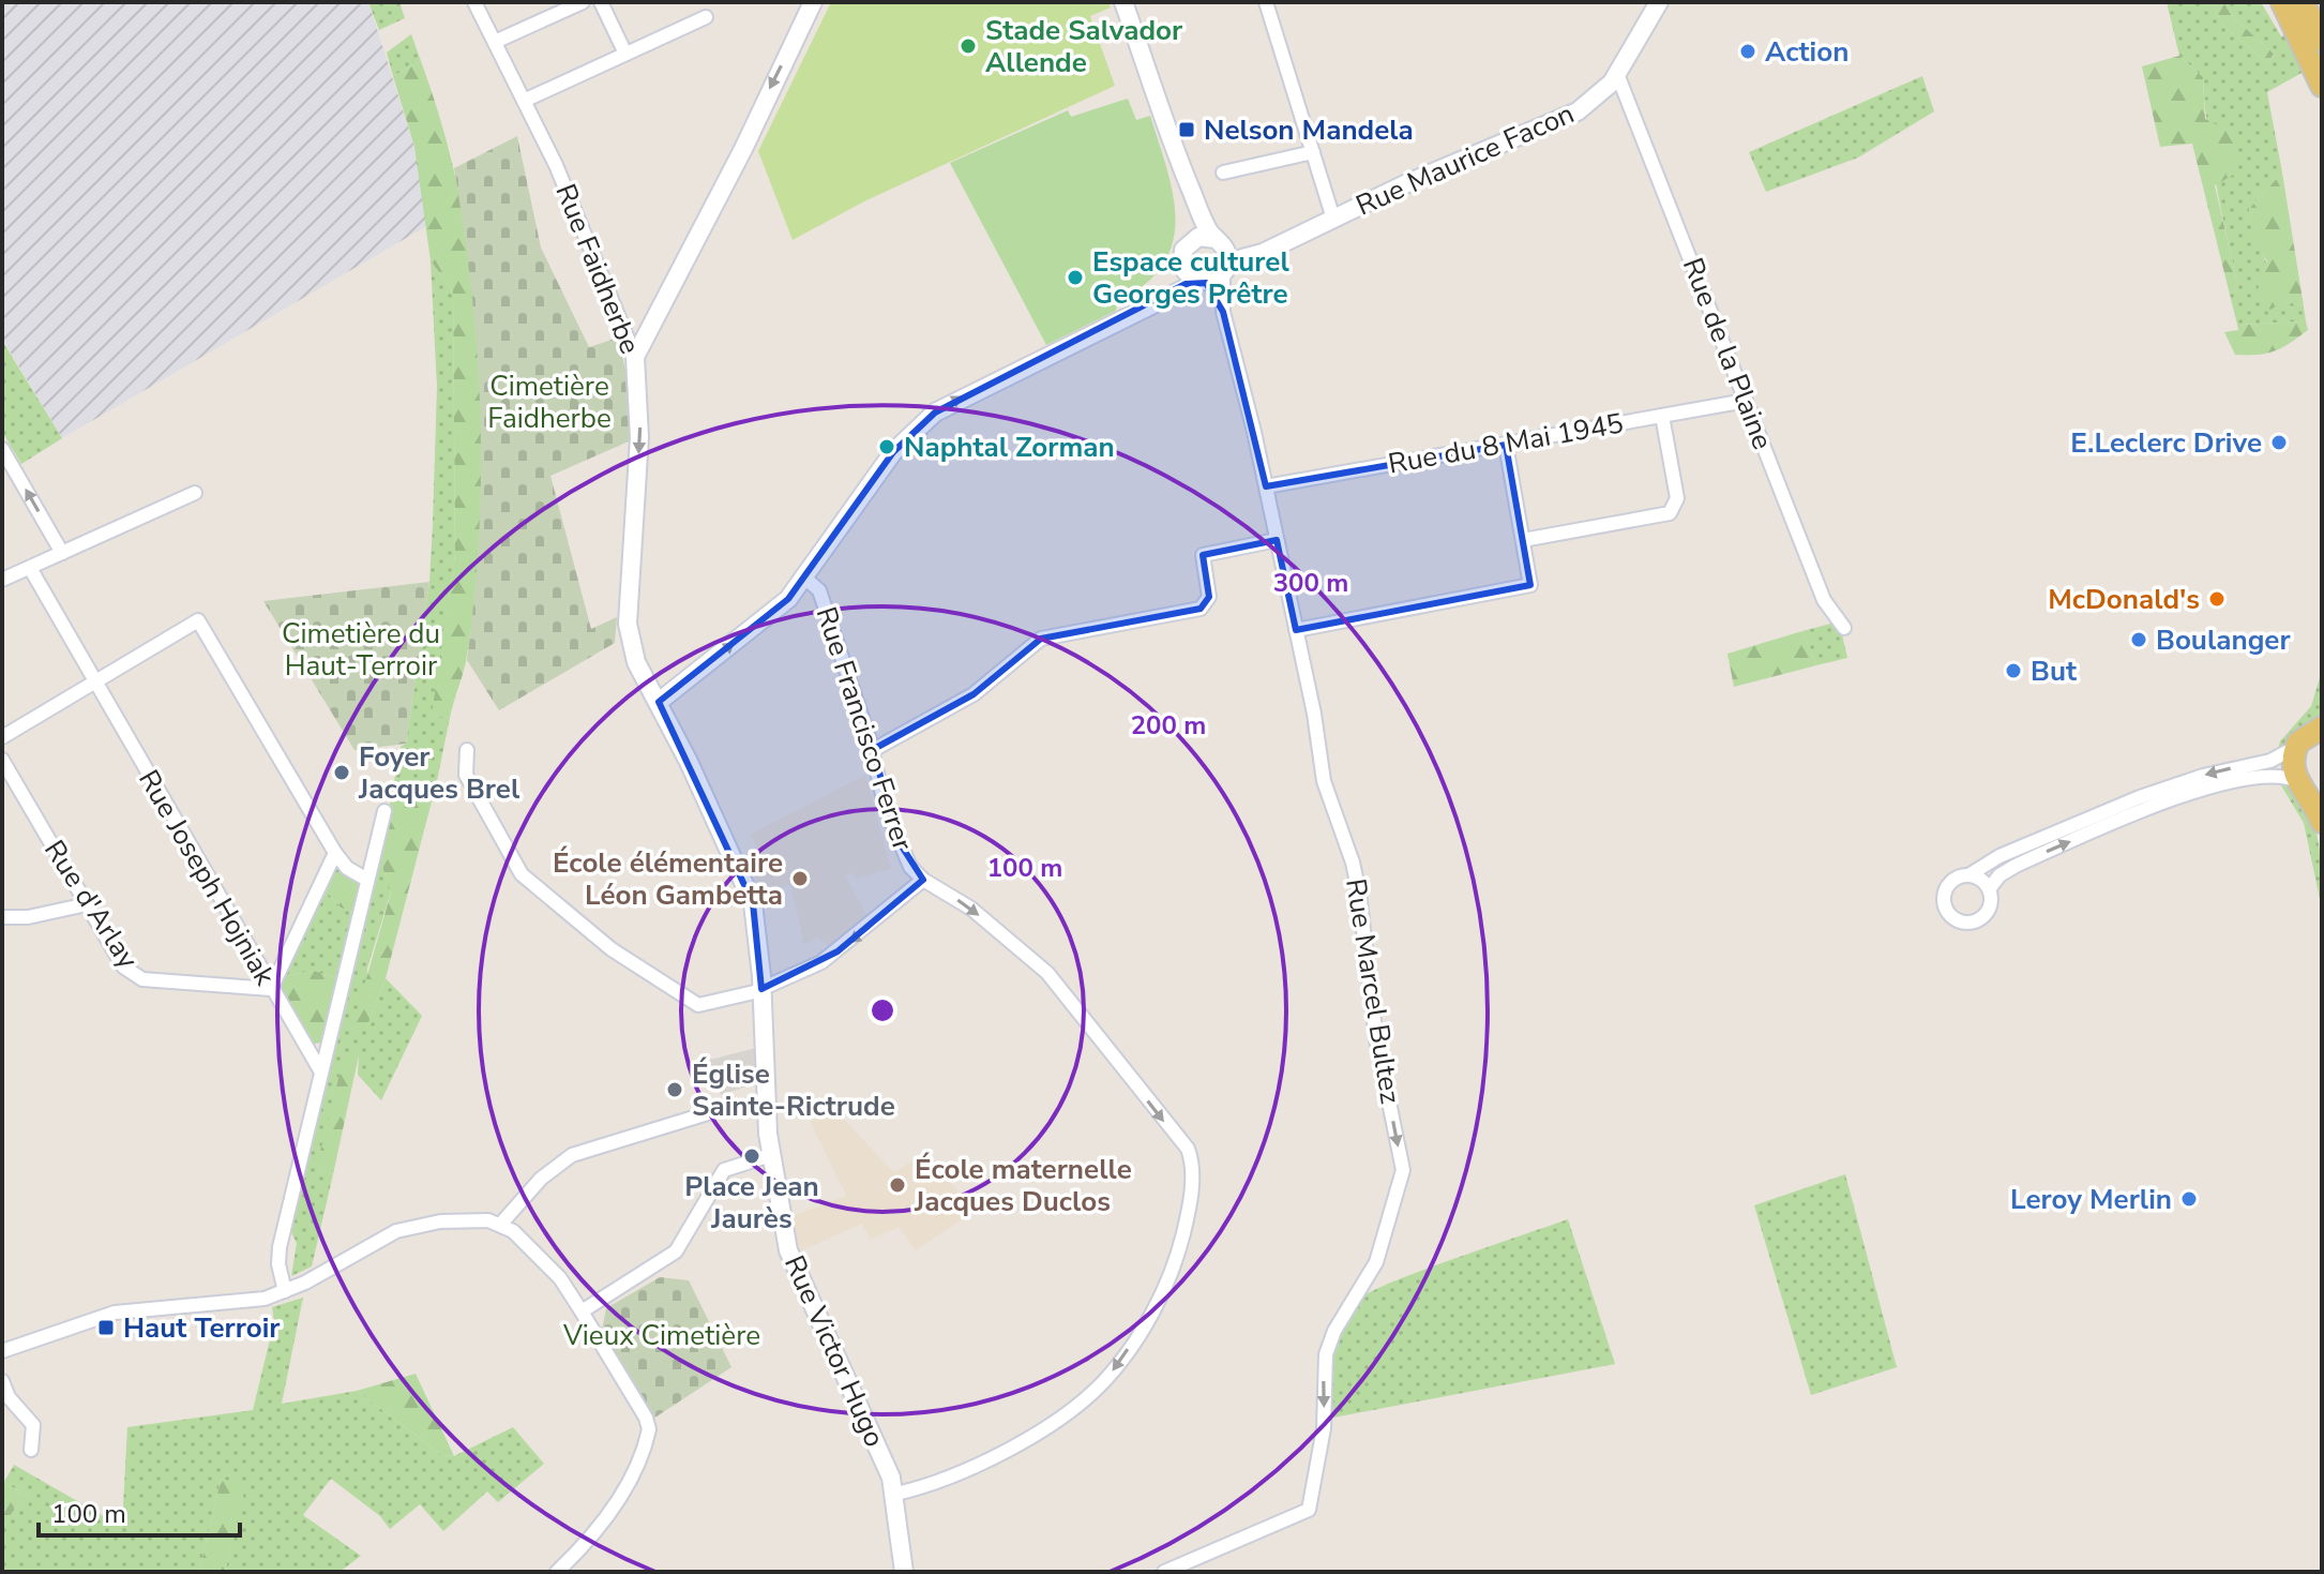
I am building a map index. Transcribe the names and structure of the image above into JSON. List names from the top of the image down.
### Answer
{
  "streets": {
    "street": [
      "Rue Maurice Facon",
      "Rue Faidherbe",
      "Rue de la Plaine",
      "Rue du 8 Mai 1945",
      "Rue Francisco Ferrer",
      "Rue Joseph Hojniak",
      "Rue d'Arlay",
      "Rue Marcel Bultez",
      "Rue Victor Hugo"
    ]
  },
  "crossings": [
    ["Rue Maurice Facon", "Rue de la Plaine"],
    ["Rue Maurice Facon", "Rue Marcel Bultez"],
    ["Rue de la Plaine", "Rue du 8 Mai 1945"],
    ["Rue du 8 Mai 1945", "Rue Marcel Bultez"],
    ["Rue Francisco Ferrer", "Rue Victor Hugo"],
    ["Rue Joseph Hojniak", "Rue d'Arlay"]
  ],
  "one_way": ["Rue Marcel Bultez"],
  "parks": ["Cimetière Faidherbe", "Cimetière du Haut-Terroir", "Vieux Cimetière"],
  "places": {
    "other": [
      "Stade Salvador Allende",
      "Action",
      "Espace culturel Georges Prêtre",
      "E.Leclerc Drive",
      "Naphtal Zorman",
      "McDonald's",
      "Boulanger",
      "But",
      "Foyer Jacques Brel",
      "École élémentaire Léon Gambetta",
      "Église Sainte-Rictrude",
      "Place Jean Jaurès",
      "École maternelle Jacques Duclos",
      "Leroy Merlin"
    ],
    "transit": ["Nelson Mandela", "Haut Terroir"]
  },
  "scale_bar": "100 m",
  "rings": ["300 m", "200 m", "100 m"]
}
